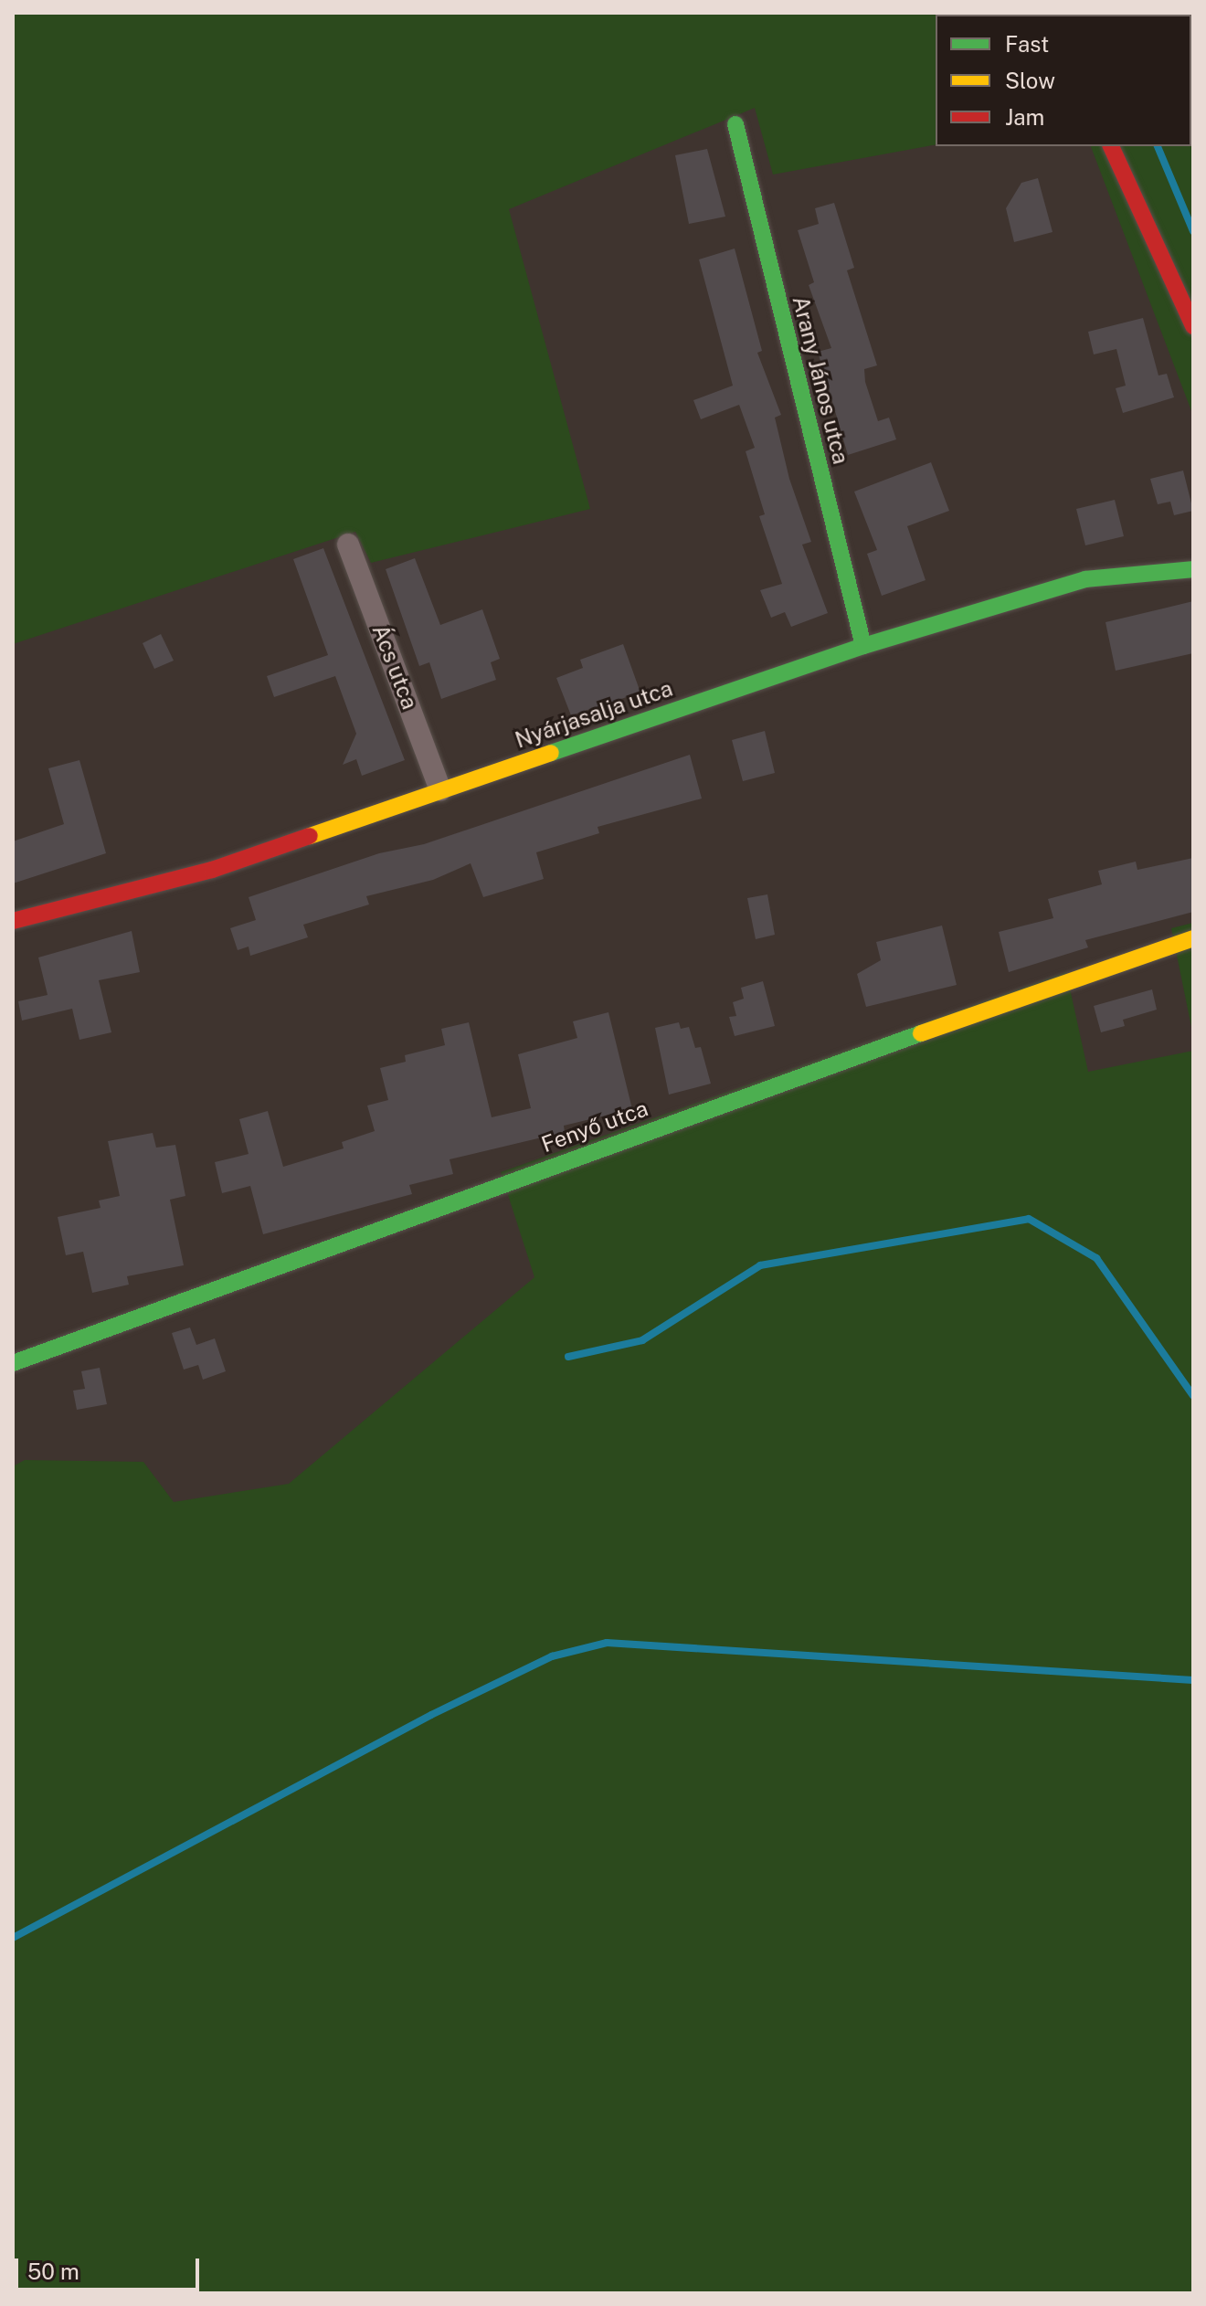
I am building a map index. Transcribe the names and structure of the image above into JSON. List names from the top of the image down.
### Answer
{
  "streets": {
    "street": [
      "Arany János utca",
      "Ács utca",
      "Nyárjasalja utca",
      "Fenyő utca"
    ]
  },
  "crossings": [
    ["Arany János utca", "Nyárjasalja utca"],
    ["Ács utca", "Nyárjasalja utca"]
  ],
  "legend": ["Fast", "Slow", "Jam"],
  "scale_bar": "50 m"
}
